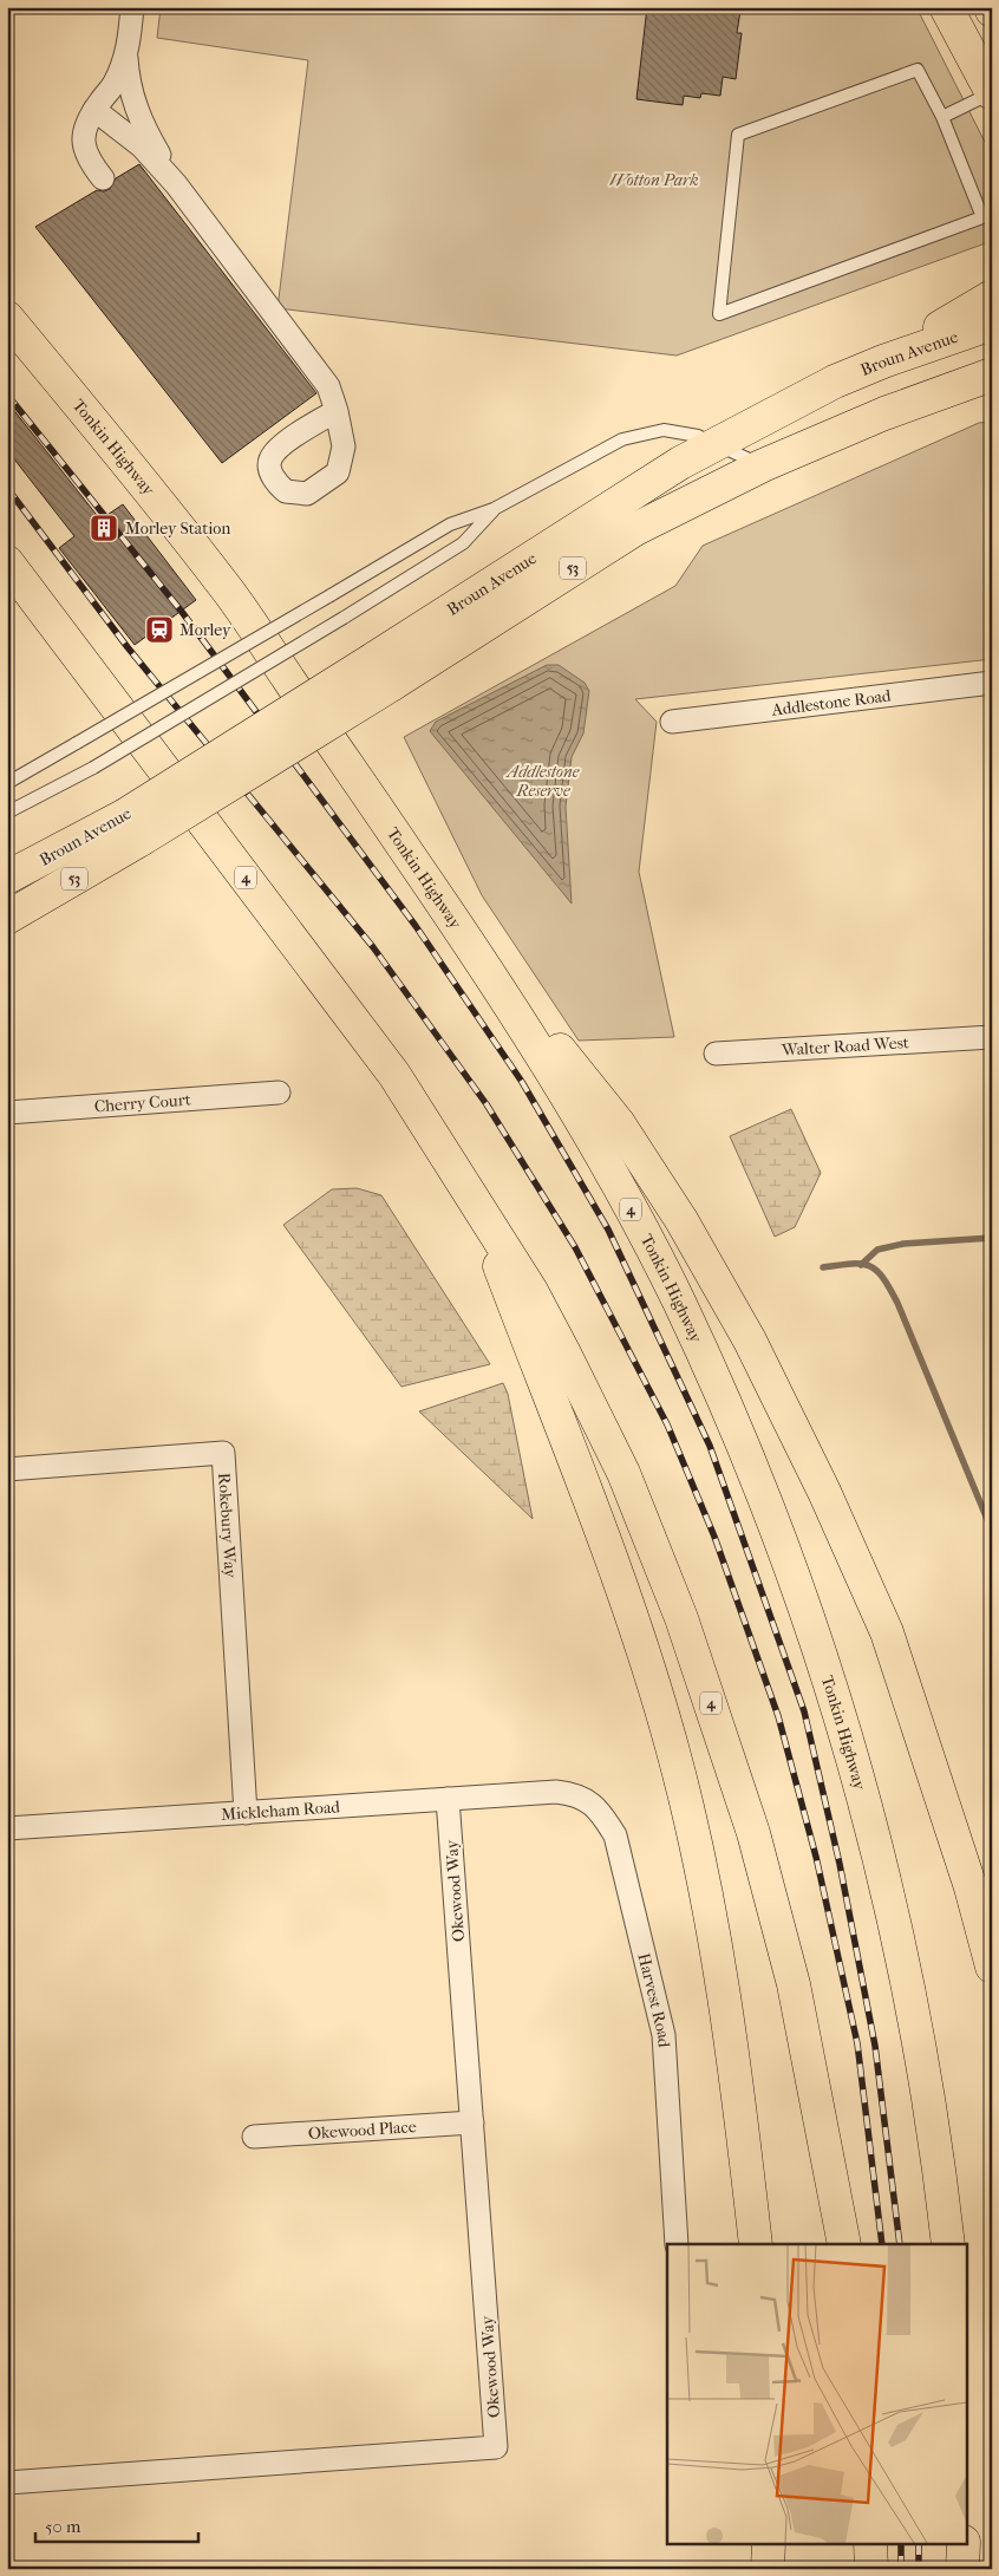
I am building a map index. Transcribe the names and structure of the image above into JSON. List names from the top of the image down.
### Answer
{
  "streets": {
    "main road": [
      "Broun Avenue",
      "Tonkin Highway",
      "53",
      "4"
    ],
    "street": [
      "Addlestone Road",
      "Walter Road West",
      "Cherry Court",
      "Rokebury Way",
      "Mickleham Road",
      "Okewood Way",
      "Harvest Road",
      "Okewood Place"
    ]
  },
  "crossings": [
    ["Rokebury Way", "Mickleham Road"],
    ["Mickleham Road", "Okewood Way"],
    ["Mickleham Road", "Harvest Road"],
    ["Okewood Way", "Okewood Place"]
  ],
  "parks": ["Wotton Park", "Addlestone Reserve"],
  "places": {
    "building": ["Morley Station"],
    "station": ["Morley"]
  },
  "scale_bar": "50 m"
}
